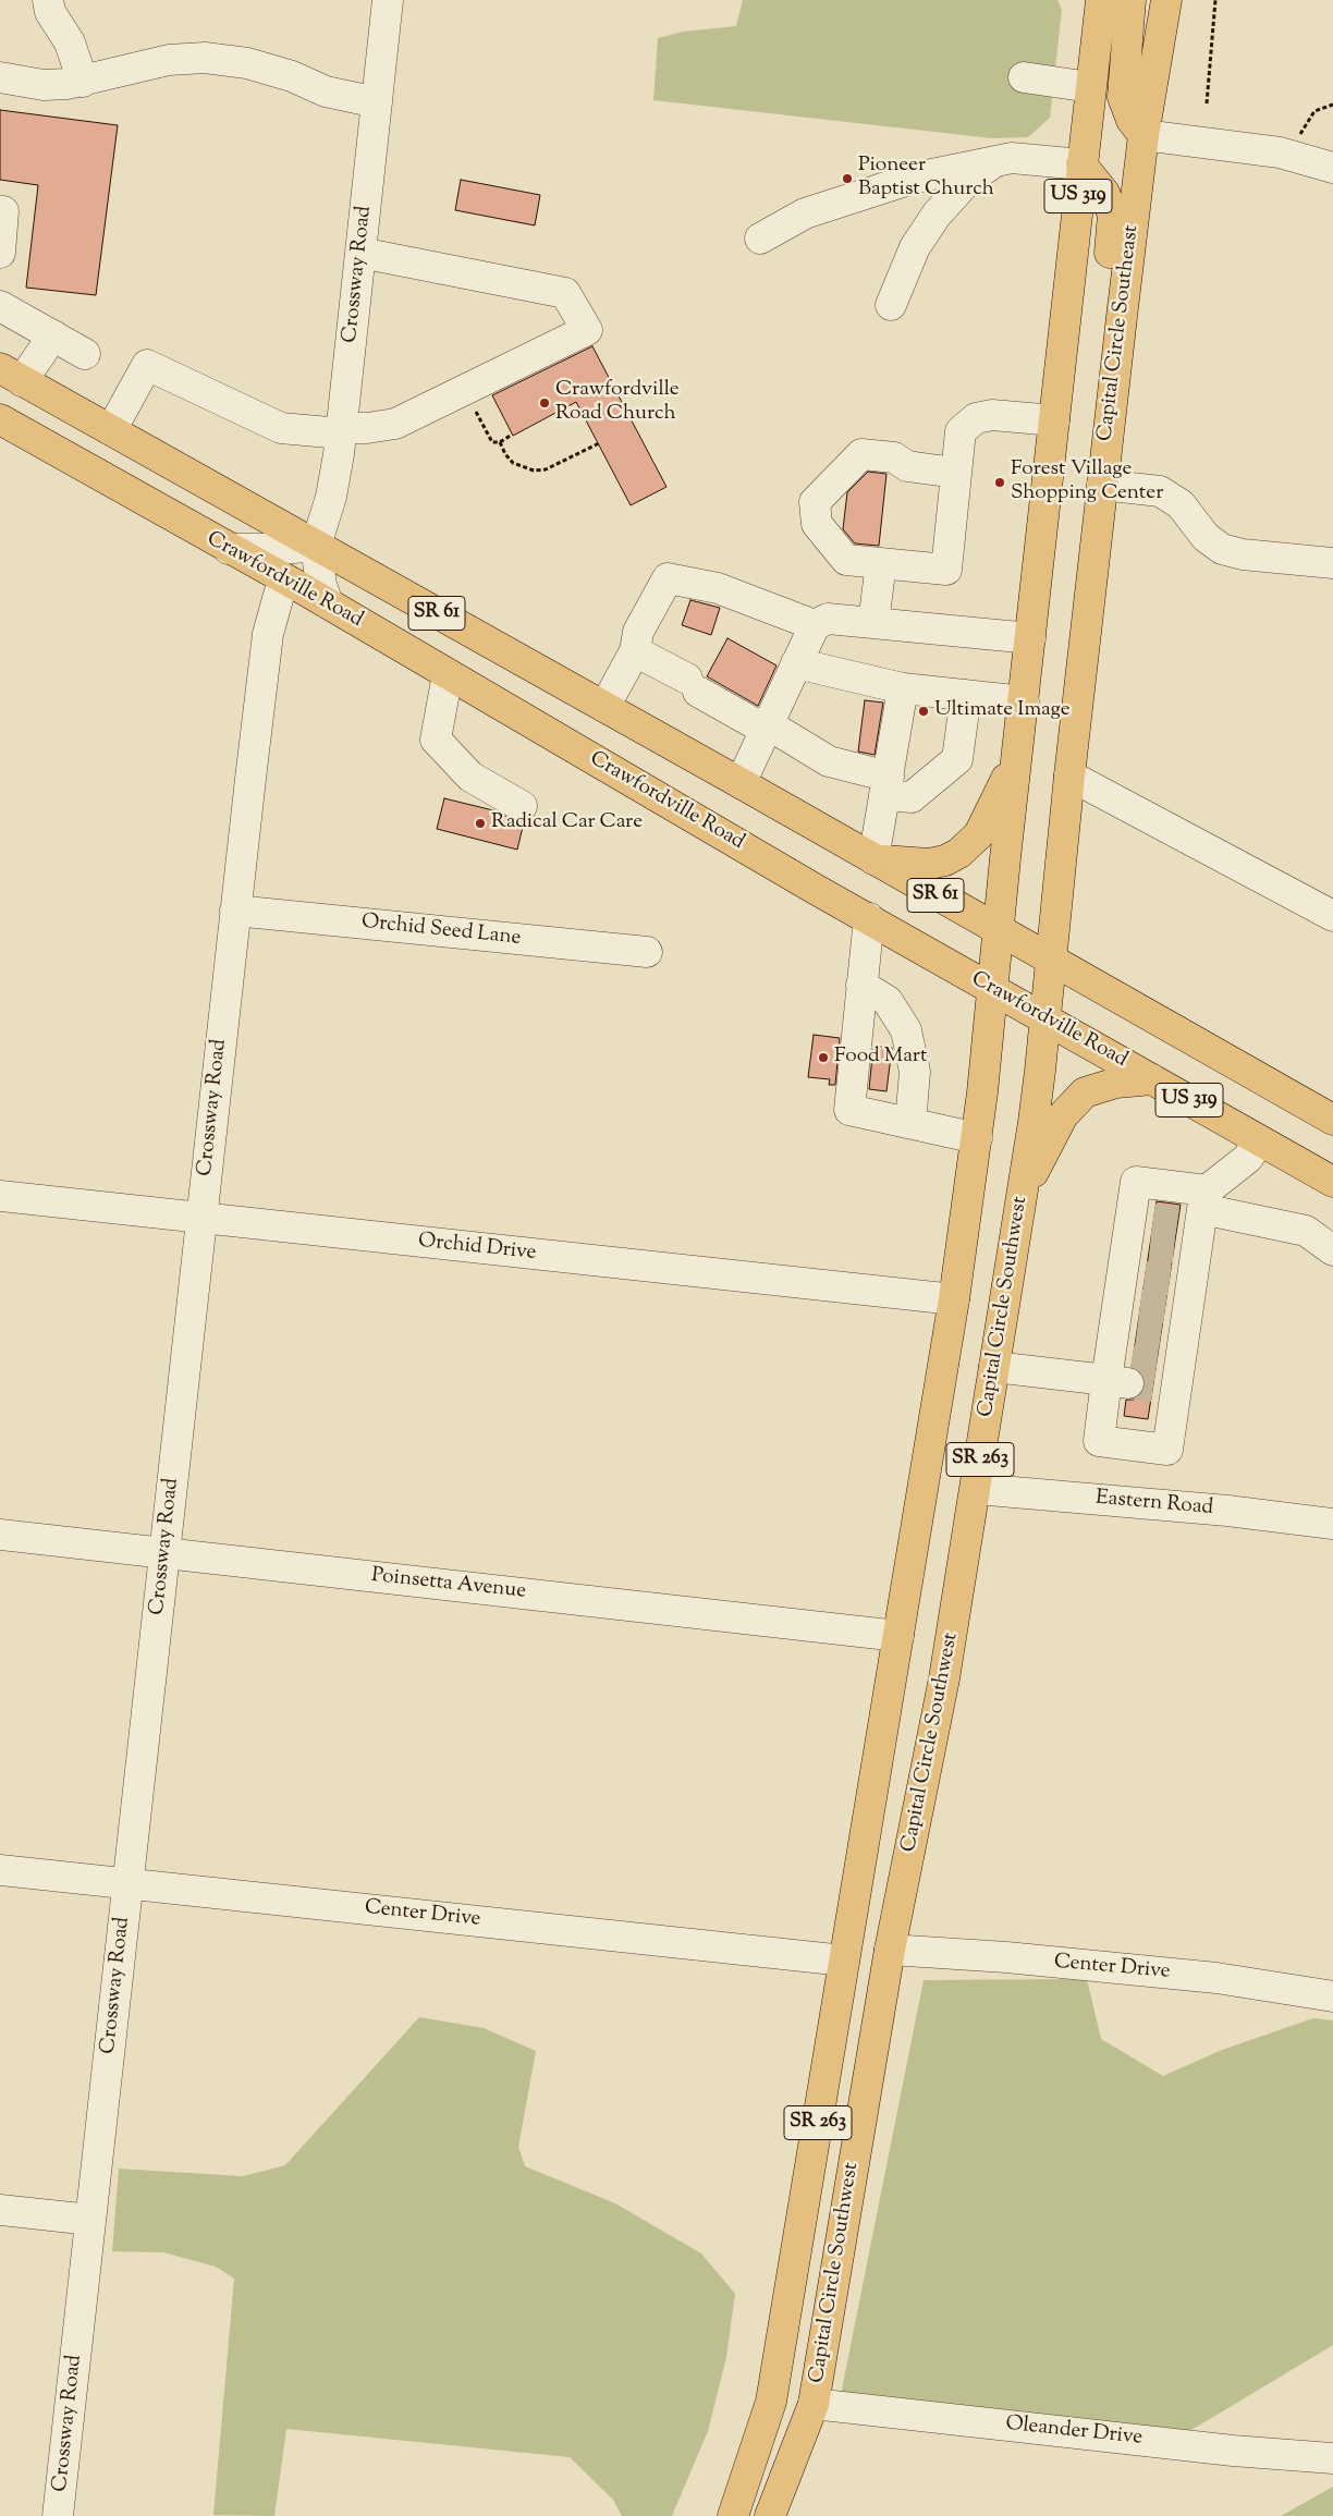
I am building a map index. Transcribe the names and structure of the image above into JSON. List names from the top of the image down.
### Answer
{
  "streets": {
    "main road": [
      "US 319",
      "Capital Circle Southeast",
      "Crawfordville Road",
      "SR 61",
      "Capital Circle Southwest",
      "SR 263"
    ],
    "street": [
      "Crossway Road",
      "Orchid Seed Lane",
      "Orchid Drive",
      "Eastern Road",
      "Poinsetta Avenue",
      "Center Drive",
      "Oleander Drive"
    ]
  },
  "crossings": [
    ["US 319", "Capital Circle Southeast"],
    ["US 319", "Crawfordville Road"],
    ["US 319", "SR 61"],
    ["US 319", "Capital Circle Southwest"],
    ["Crossway Road", "Crawfordville Road"],
    ["Crossway Road", "SR 61"],
    ["Crossway Road", "Orchid Seed Lane"],
    ["Crossway Road", "Orchid Drive"],
    ["Crossway Road", "Poinsetta Avenue"],
    ["Crossway Road", "Center Drive"],
    ["Capital Circle Southeast", "SR 61"],
    ["Capital Circle Southeast", "Capital Circle Southwest"],
    ["Crawfordville Road", "Capital Circle Southwest"],
    ["SR 61", "Capital Circle Southwest"],
    ["Orchid Drive", "Capital Circle Southwest"],
    ["Capital Circle Southwest", "Eastern Road"],
    ["Capital Circle Southwest", "Poinsetta Avenue"],
    ["Capital Circle Southwest", "Center Drive"],
    ["Capital Circle Southwest", "Oleander Drive"]
  ],
  "places": [
    "Pioneer Baptist Church",
    "Crawfordville Road Church",
    "Forest Village Shopping Center",
    "Ultimate Image",
    "Radical Car Care",
    "Food Mart"
  ]
}
